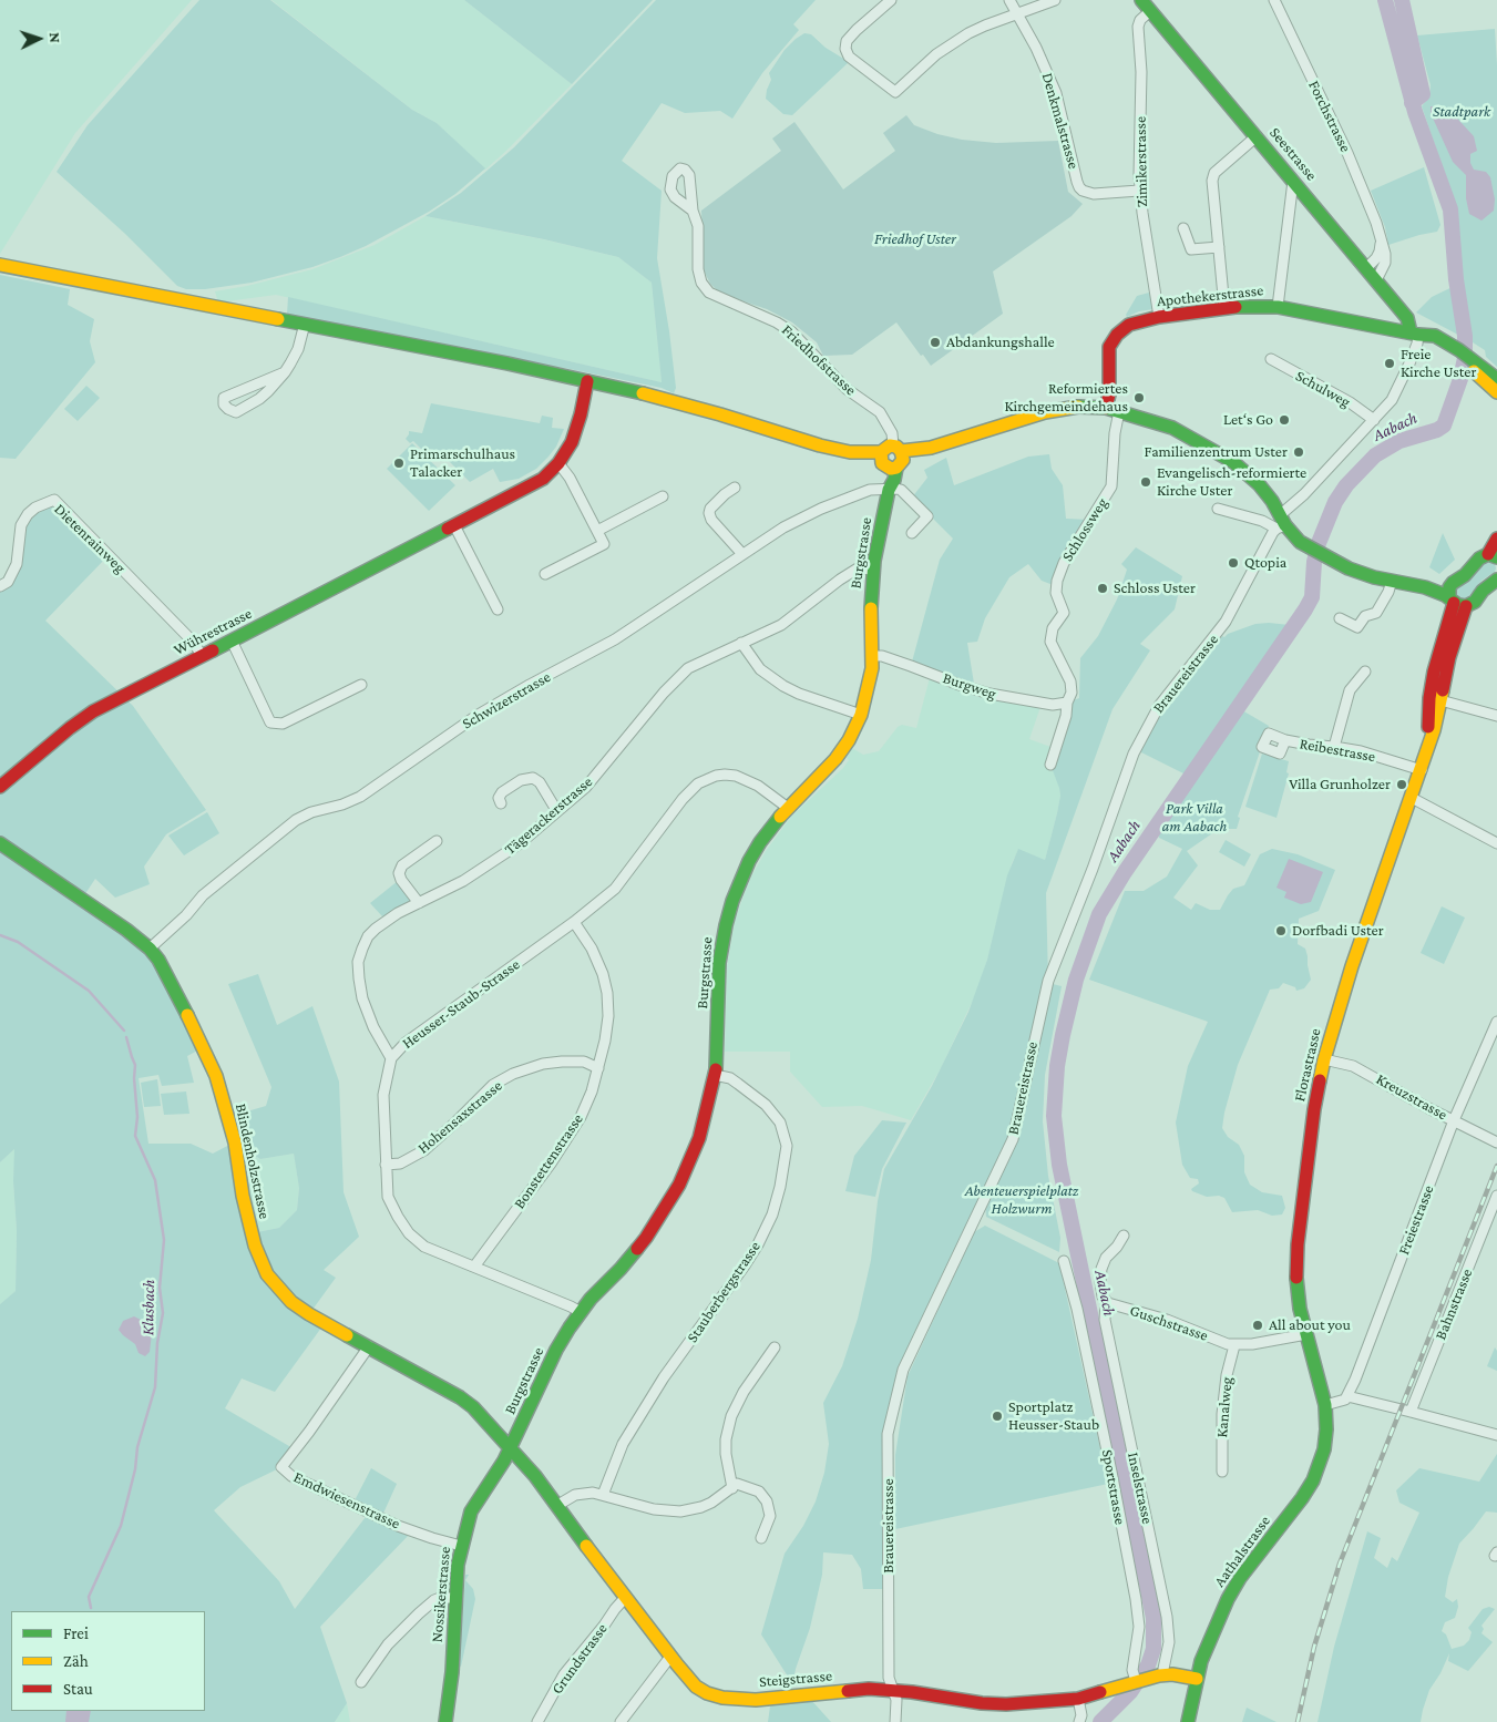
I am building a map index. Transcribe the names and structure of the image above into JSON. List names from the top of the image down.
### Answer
{
  "streets": {
    "street": [
      "Forchstrasse",
      "Denkmalstrasse",
      "Seestrasse",
      "Zimikerstrasse",
      "Apothekerstrasse",
      "Friedhofstrasse",
      "Schulweg",
      "Schlossweg",
      "Dietenrainweg",
      "Burgstrasse",
      "Wührestrasse",
      "Brauereistrasse",
      "Burgweg",
      "Schwizerstrasse",
      "Reibestrasse",
      "Tägerackerstrasse",
      "Heusser-Staub-Strasse",
      "Florastrasse",
      "Kreuzstrasse",
      "Hohensaxstrasse",
      "Blindenholzstrasse",
      "Bonstettenstrasse",
      "Freiestrasse",
      "Stauberbergstrasse",
      "Bahnstrasse",
      "Guschstrasse",
      "Kanalweg",
      "Sportstrasse",
      "Inselstrasse",
      "Emdwiesenstrasse",
      "Aathalstrasse",
      "Nossikerstrasse",
      "Grundstrasse",
      "Steigstrasse"
    ]
  },
  "crossings": [
    ["Forchstrasse", "Seestrasse"],
    ["Denkmalstrasse", "Zimikerstrasse"],
    ["Seestrasse", "Zimikerstrasse"],
    ["Seestrasse", "Apothekerstrasse"],
    ["Zimikerstrasse", "Apothekerstrasse"],
    ["Friedhofstrasse", "Burgstrasse"],
    ["Schlossweg", "Burgweg"],
    ["Dietenrainweg", "Wührestrasse"],
    ["Burgstrasse", "Burgweg"],
    ["Burgstrasse", "Schwizerstrasse"],
    ["Burgstrasse", "Tägerackerstrasse"],
    ["Burgstrasse", "Heusser-Staub-Strasse"],
    ["Burgstrasse", "Blindenholzstrasse"],
    ["Burgstrasse", "Stauberbergstrasse"],
    ["Burgstrasse", "Nossikerstrasse"],
    ["Burgstrasse", "Steigstrasse"],
    ["Brauereistrasse", "Steigstrasse"],
    ["Schwizerstrasse", "Blindenholzstrasse"],
    ["Reibestrasse", "Florastrasse"],
    ["Tägerackerstrasse", "Heusser-Staub-Strasse"],
    ["Heusser-Staub-Strasse", "Hohensaxstrasse"],
    ["Heusser-Staub-Strasse", "Bonstettenstrasse"],
    ["Florastrasse", "Kreuzstrasse"],
    ["Florastrasse", "Guschstrasse"],
    ["Florastrasse", "Aathalstrasse"],
    ["Kreuzstrasse", "Freiestrasse"],
    ["Hohensaxstrasse", "Bonstettenstrasse"],
    ["Blindenholzstrasse", "Emdwiesenstrasse"],
    ["Blindenholzstrasse", "Nossikerstrasse"],
    ["Blindenholzstrasse", "Steigstrasse"],
    ["Guschstrasse", "Kanalweg"],
    ["Guschstrasse", "Inselstrasse"],
    ["Sportstrasse", "Steigstrasse"],
    ["Inselstrasse", "Steigstrasse"],
    ["Emdwiesenstrasse", "Nossikerstrasse"],
    ["Aathalstrasse", "Steigstrasse"],
    ["Nossikerstrasse", "Steigstrasse"],
    ["Grundstrasse", "Steigstrasse"]
  ],
  "water": ["Aabach", "Klusbach"],
  "parks": [
    "Stadtpark",
    "Friedhof Uster",
    "Park Villa am Aabach",
    "Abenteuerspielplatz Holzwurm"
  ],
  "places": [
    "Abdankungshalle",
    "Freie Kirche Uster",
    "Reformiertes Kirchgemeindehaus",
    "Let‘s Go",
    "Familienzentrum Uster",
    "Primarschulhaus Talacker",
    "Evangelisch-reformierte Kirche Uster",
    "Qtopia",
    "Schloss Uster",
    "Villa Grunholzer",
    "Dorfbadi Uster",
    "All about you",
    "Sportplatz Heusser-Staub"
  ],
  "legend": ["Frei", "Zäh", "Stau"],
  "north": "right"
}
